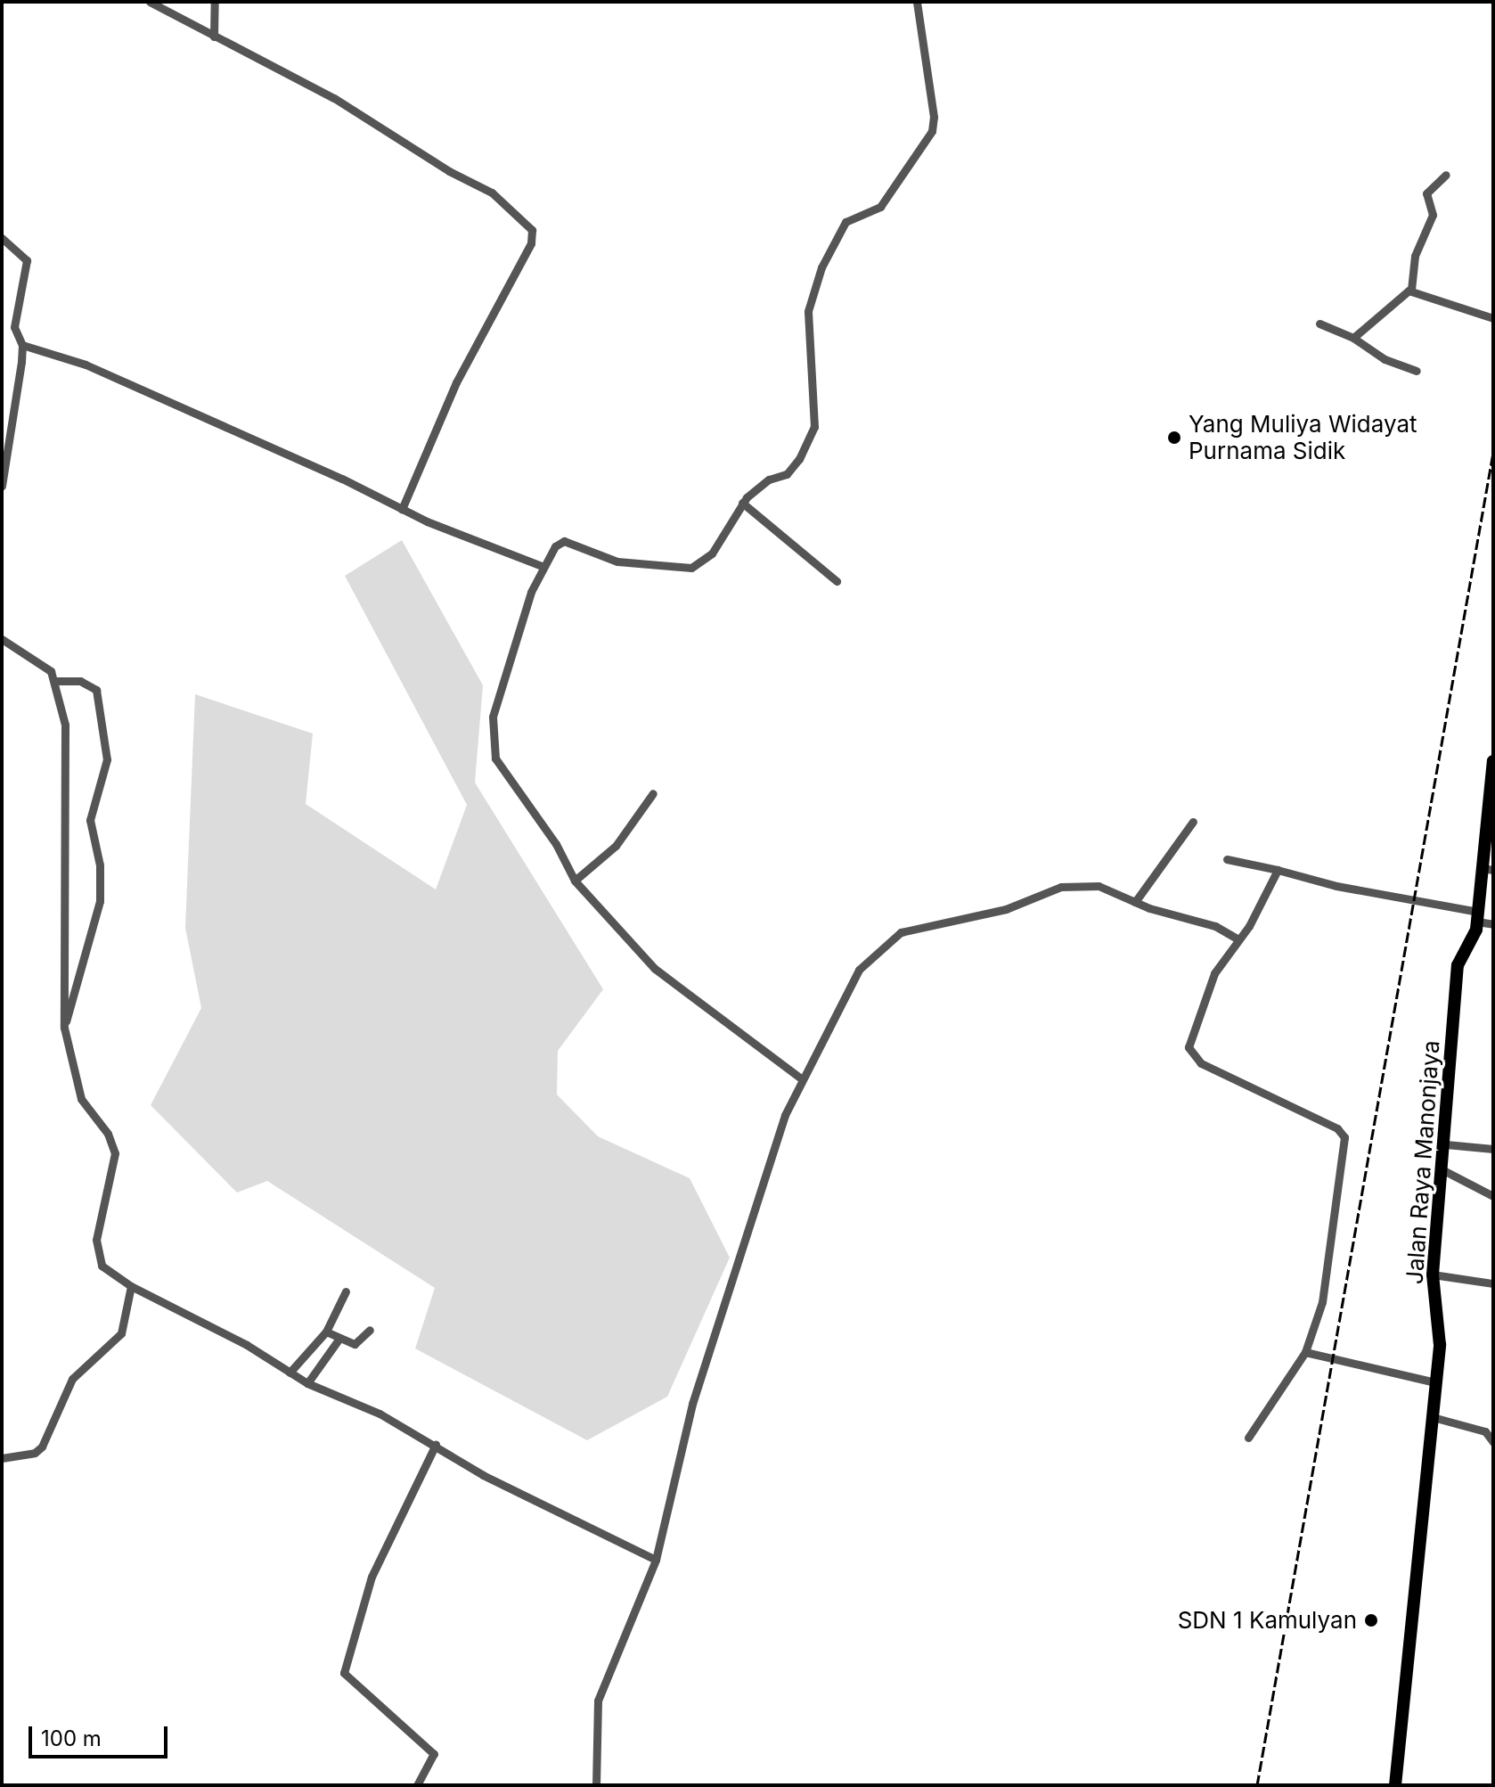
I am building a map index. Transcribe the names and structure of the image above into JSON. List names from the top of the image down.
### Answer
{
  "streets": {
    "main road": ["Jalan Raya Manonjaya"]
  },
  "places": ["Yang Muliya Widayat Purnama Sidik", "SDN 1 Kamulyan"],
  "scale_bar": "100 m"
}
